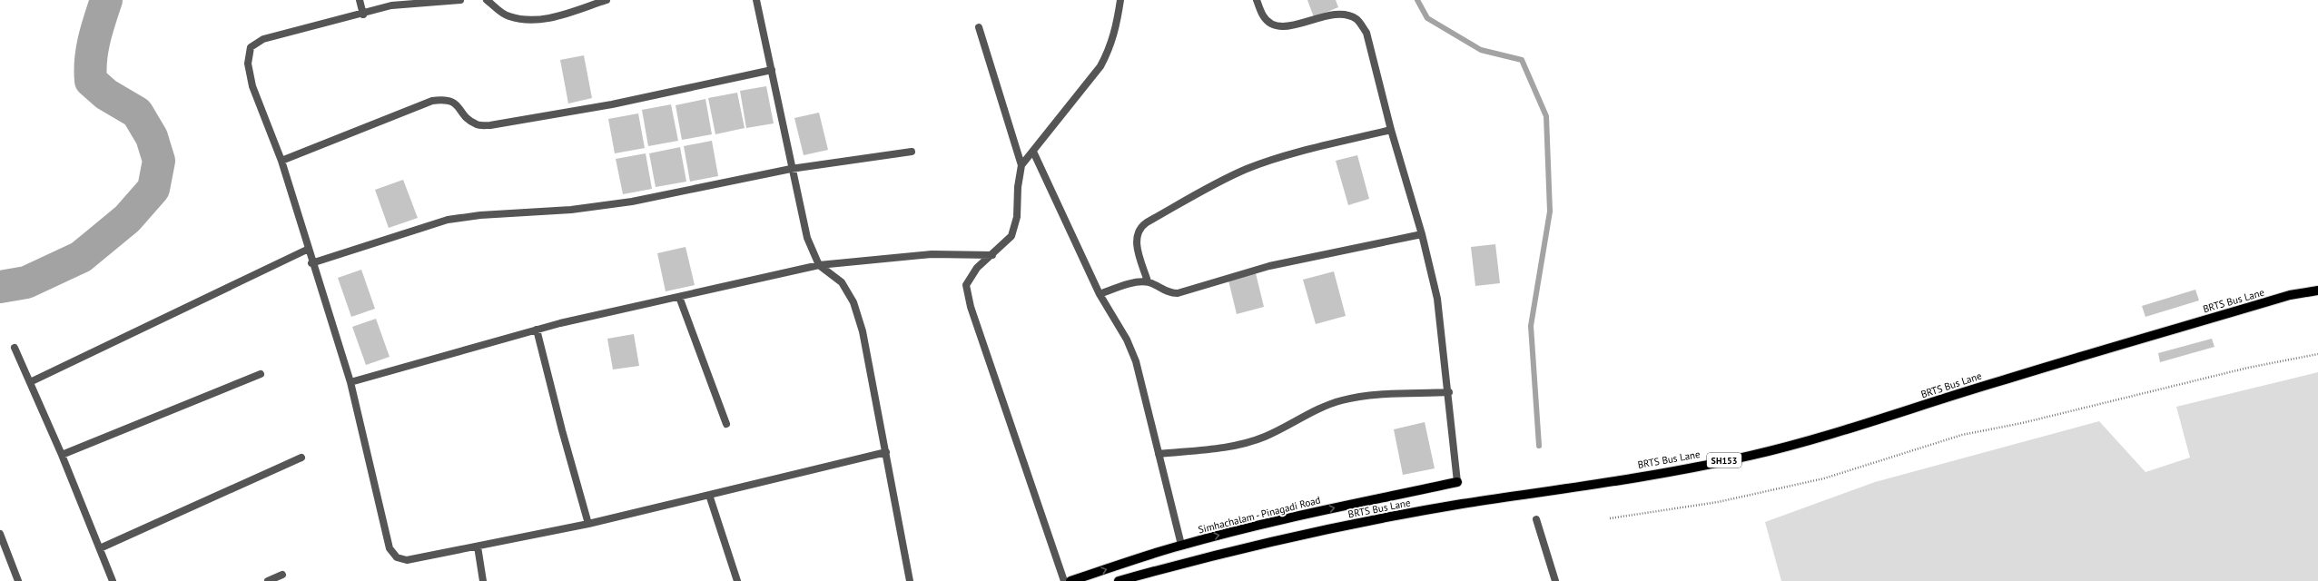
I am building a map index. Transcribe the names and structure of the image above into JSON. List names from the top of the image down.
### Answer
{
  "streets": {
    "main road": ["BRTS Bus Lane", "SH153", "Simhachalam - Pinagadi Road"]
  },
  "one_way": ["Simhachalam - Pinagadi Road"]
}
